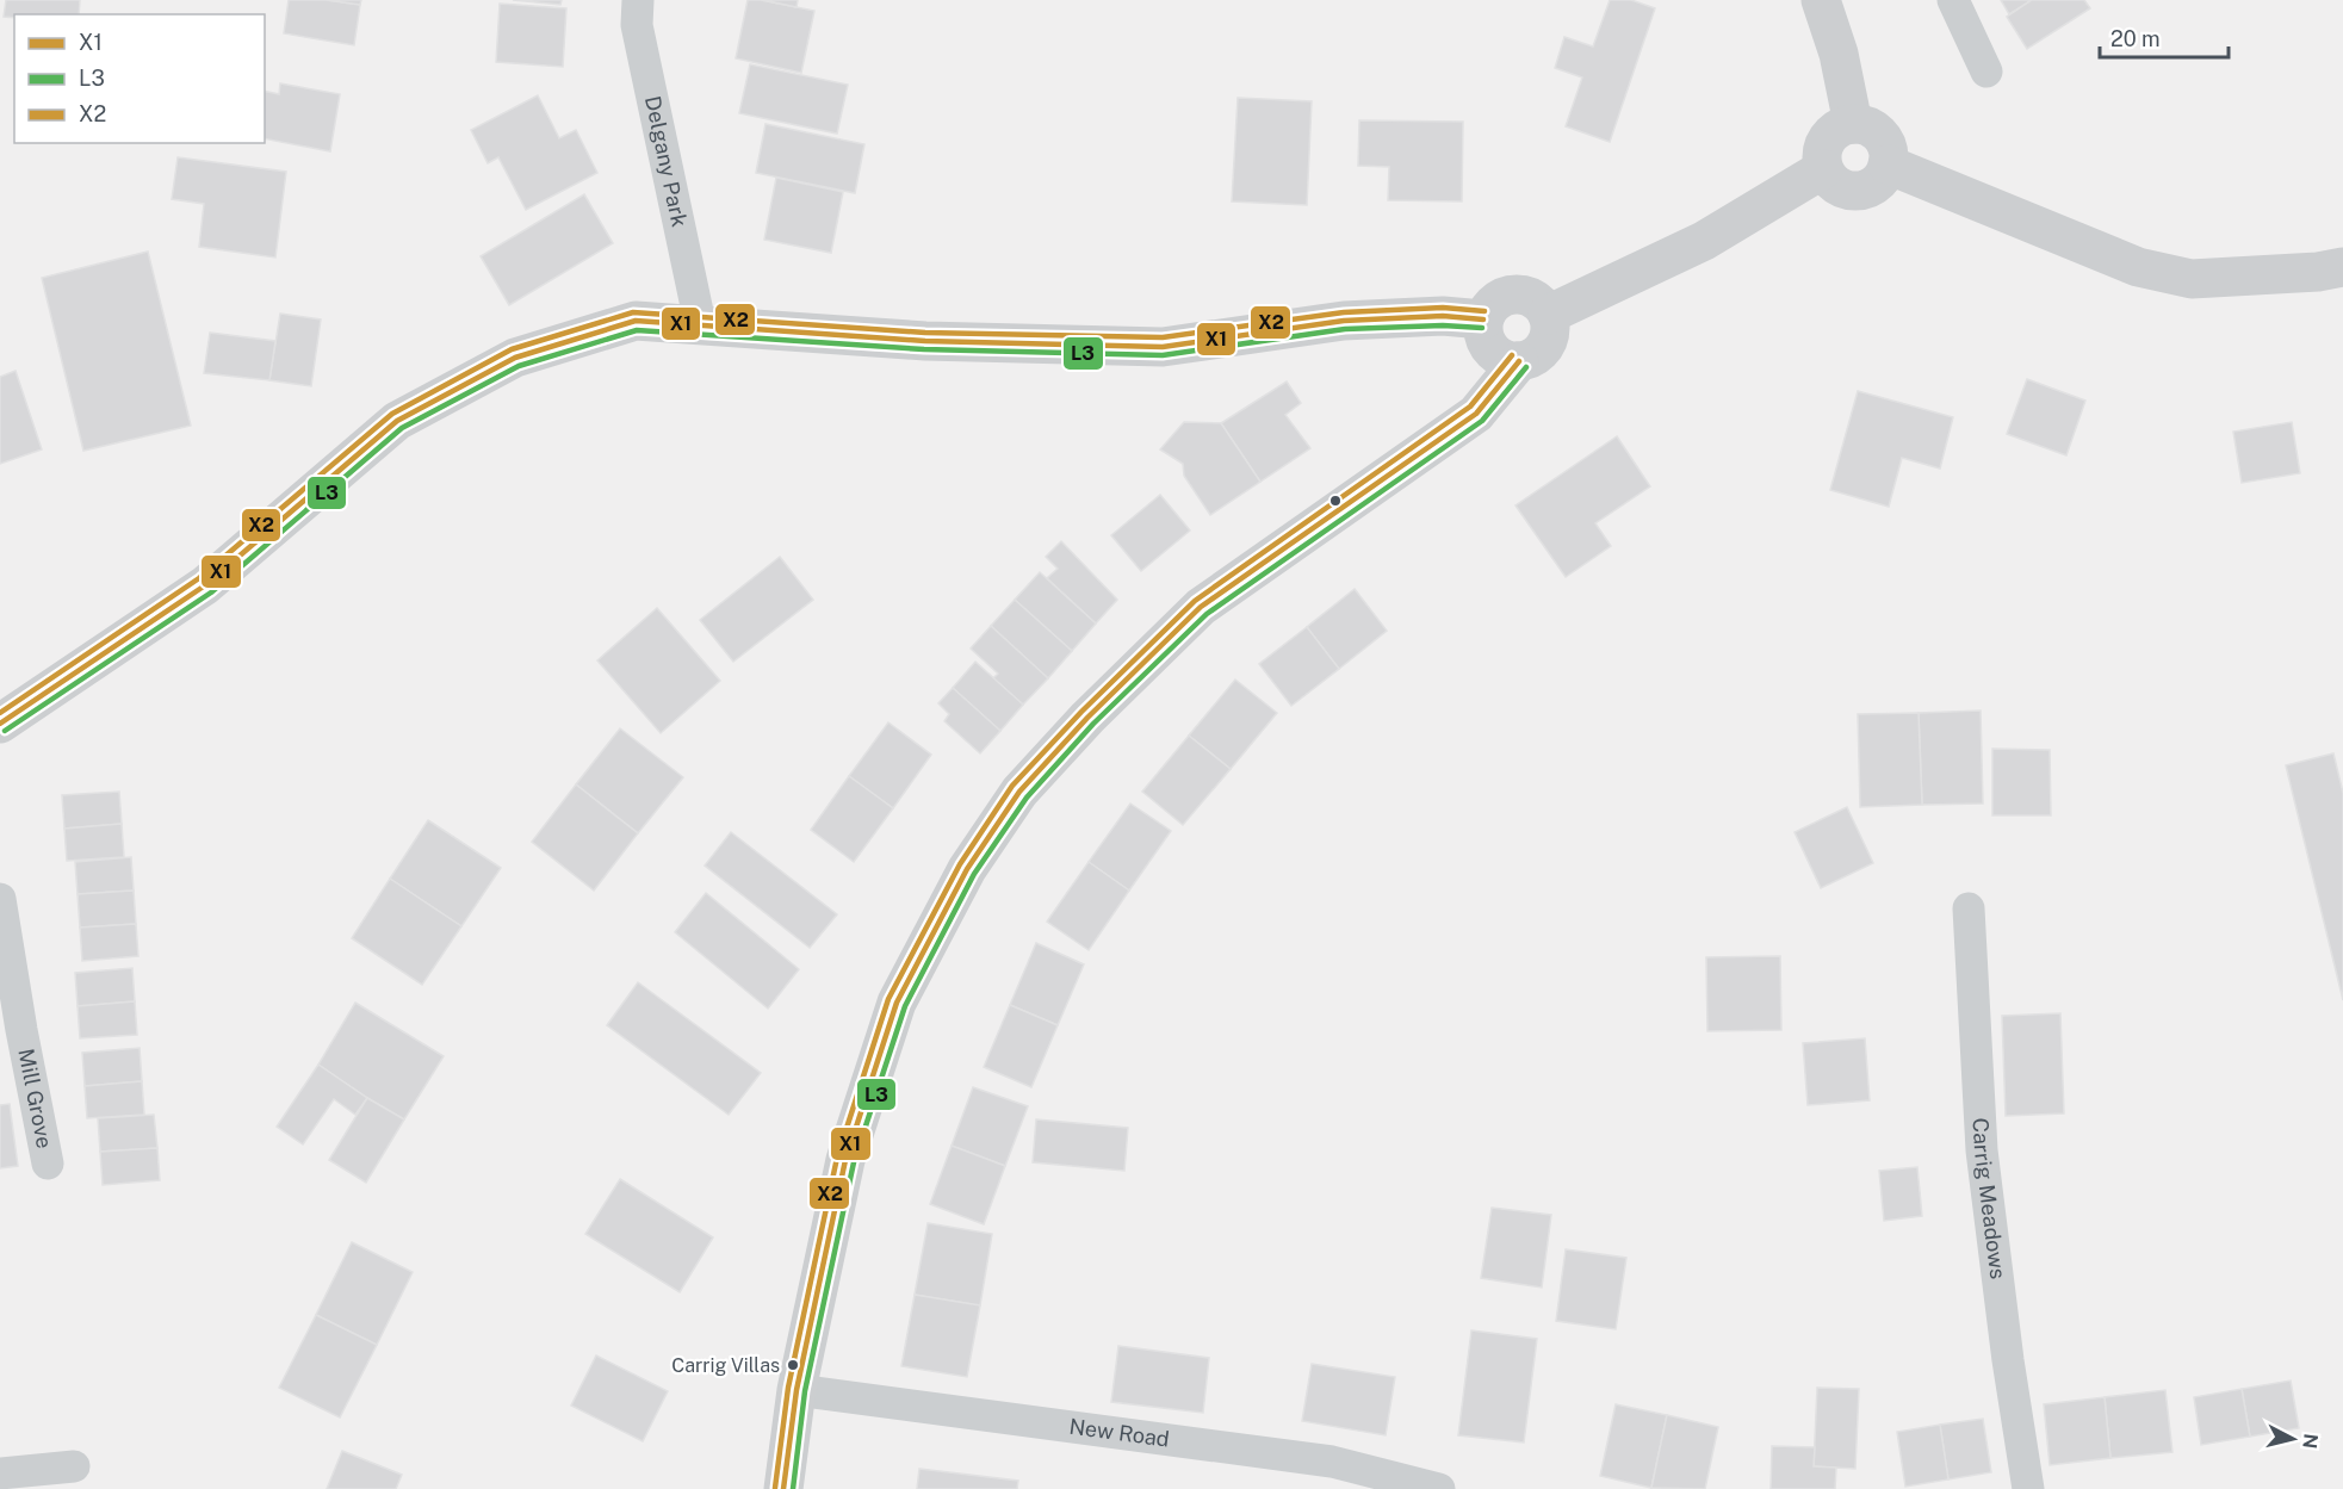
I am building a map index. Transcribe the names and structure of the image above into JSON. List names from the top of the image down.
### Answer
{
  "streets": {
    "street": [
      "Delgany Park",
      "Mill Grove",
      "Carrig Meadows",
      "New Road"
    ]
  },
  "places": ["Carrig Villas"],
  "lines": ["transit line X2", "transit line X1", "transit line L3"],
  "legend": ["X1", "L3", "X2"],
  "scale_bar": "20 m",
  "north": "right"
}
